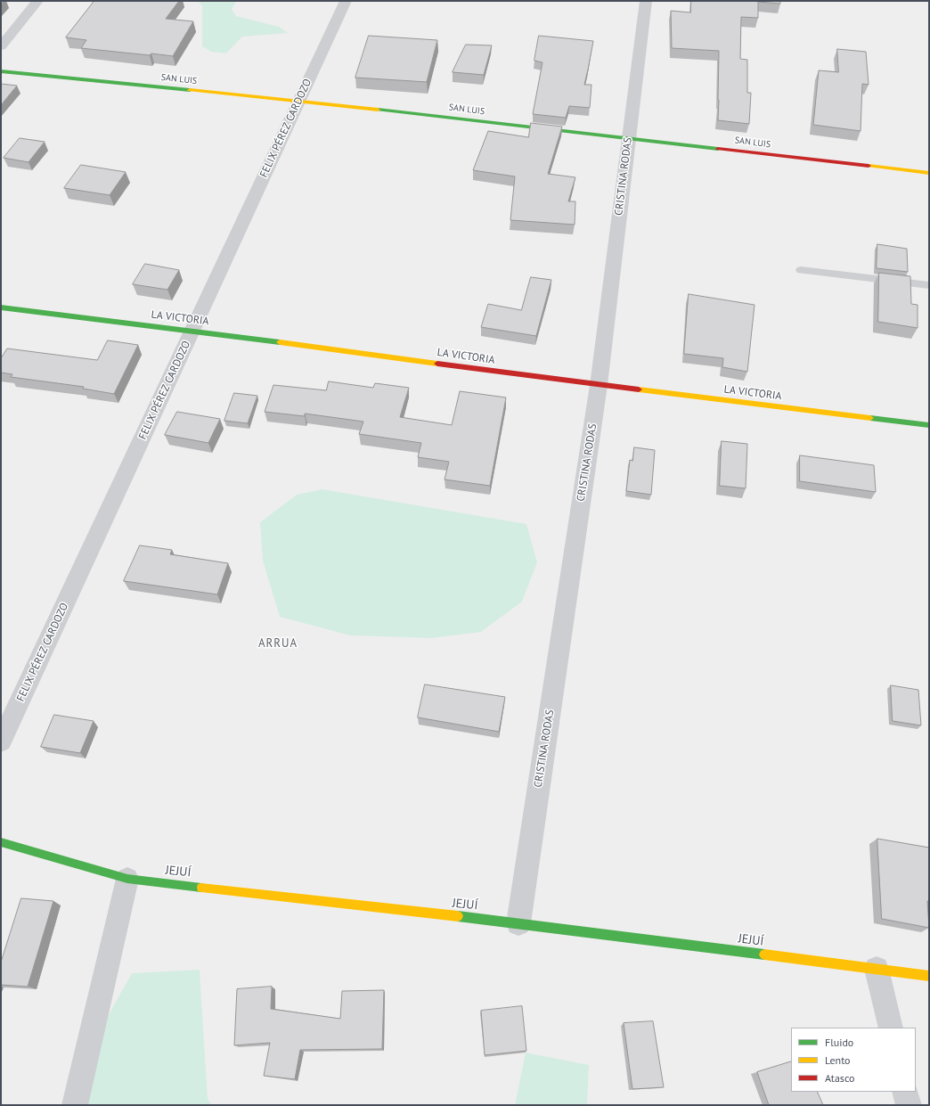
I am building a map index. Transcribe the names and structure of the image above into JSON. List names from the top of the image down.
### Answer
{
  "streets": {
    "street": [
      "SAN LUIS",
      "FELIX PÉREZ CARDOZO",
      "CRISTINA RODAS",
      "LA VICTORIA",
      "JEJUÍ"
    ]
  },
  "crossings": [
    ["SAN LUIS", "FELIX PÉREZ CARDOZO"],
    ["SAN LUIS", "CRISTINA RODAS"],
    ["FELIX PÉREZ CARDOZO", "LA VICTORIA"],
    ["CRISTINA RODAS", "LA VICTORIA"],
    ["CRISTINA RODAS", "JEJUÍ"]
  ],
  "districts": ["ARRUA"],
  "legend": ["Fluido", "Lento", "Atasco"]
}
